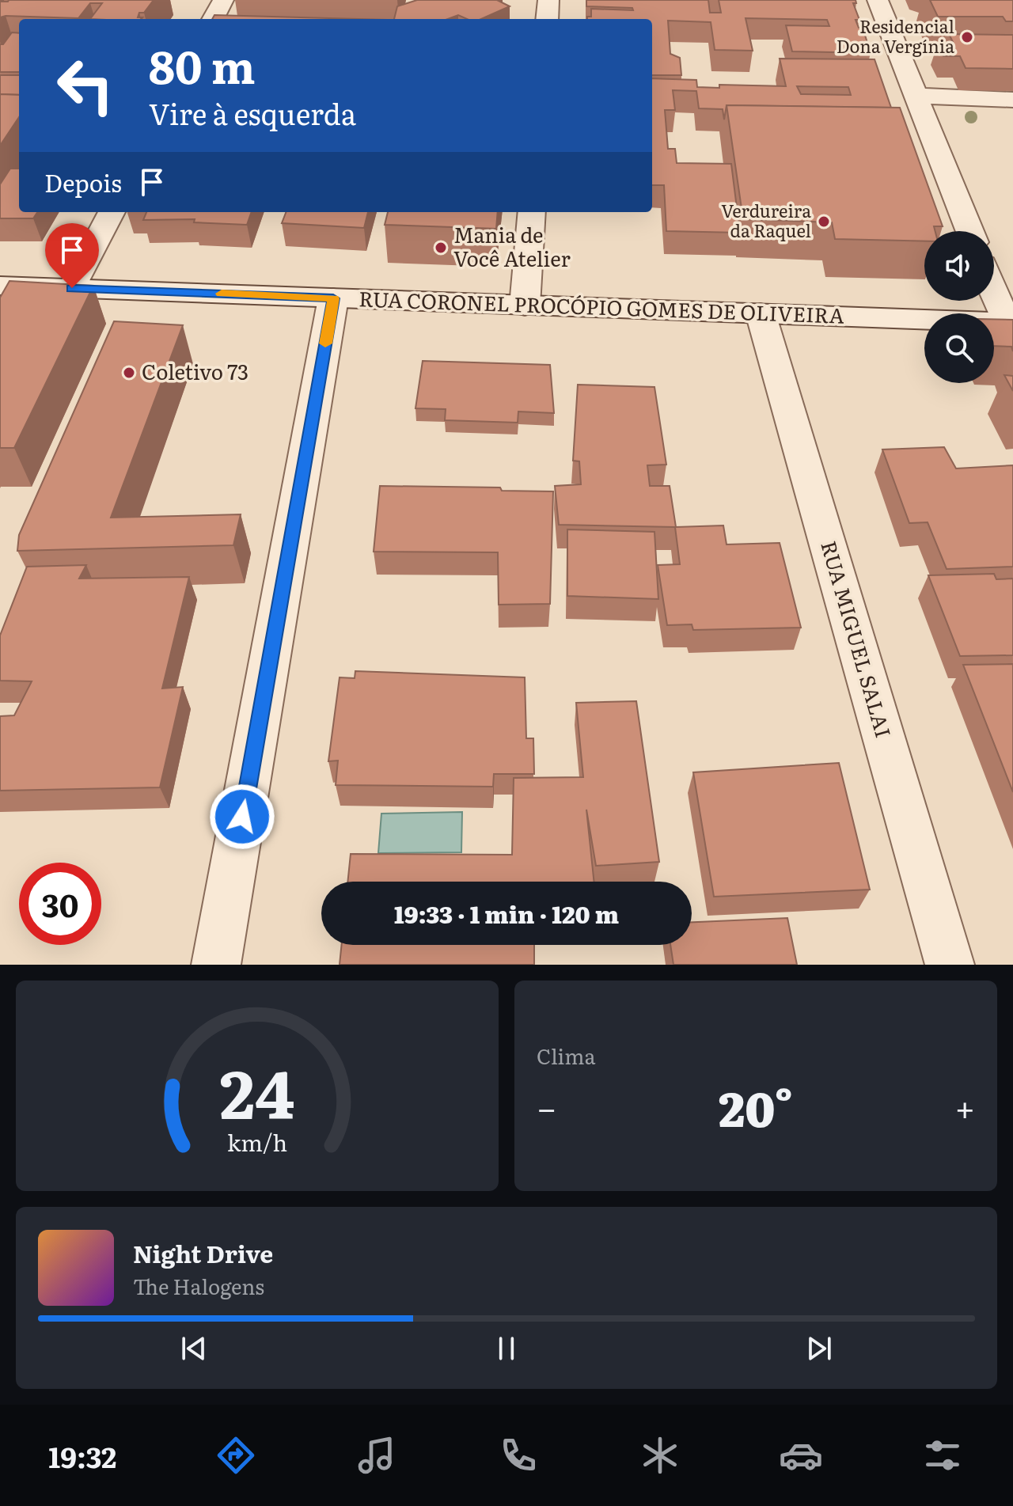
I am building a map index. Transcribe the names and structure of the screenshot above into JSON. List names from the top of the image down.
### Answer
{
  "streets": {
    "street": ["RUA CORONEL PROCÓPIO GOMES DE OLIVEIRA", "RUA MIGUEL SALAI"]
  },
  "crossings": [
    ["RUA CORONEL PROCÓPIO GOMES DE OLIVEIRA", "RUA MIGUEL SALAI"]
  ],
  "places": [
    "Residencial Dona Vergínia",
    "Verdureira da Raquel",
    "Mania de Você Atelier",
    "Coletivo 73"
  ],
  "page": {
    "turn": ["80 m", "Vire à esquerda"],
    "then": "Depois",
    "limit": "30",
    "trip": "19:33 · 1 min · 120 m",
    "tile": "Clima",
    "heat": ["−", "20°", "+"],
    "song": ["Night Drive", "The Halogens"],
    "tabs": "19:32",
    "gauge": ["24", "km/h"]
  }
}
